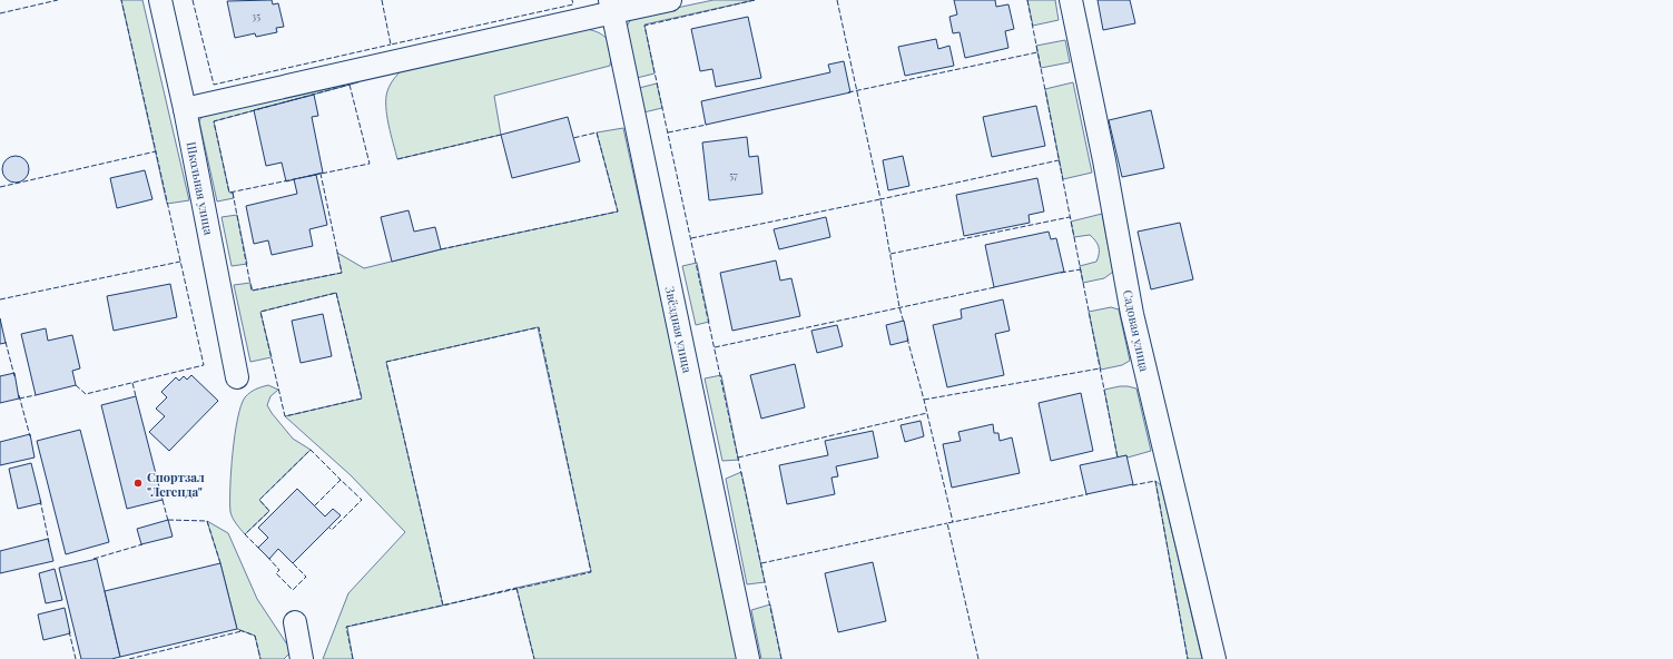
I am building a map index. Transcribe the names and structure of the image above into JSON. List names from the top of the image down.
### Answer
{
  "streets": {
    "street": ["Школьная улица", "Звёздная улица", "Садовая улица"]
  },
  "places": ["Спортзал \"Легенда\""],
  "house_numbers": ["35", "57"]
}
